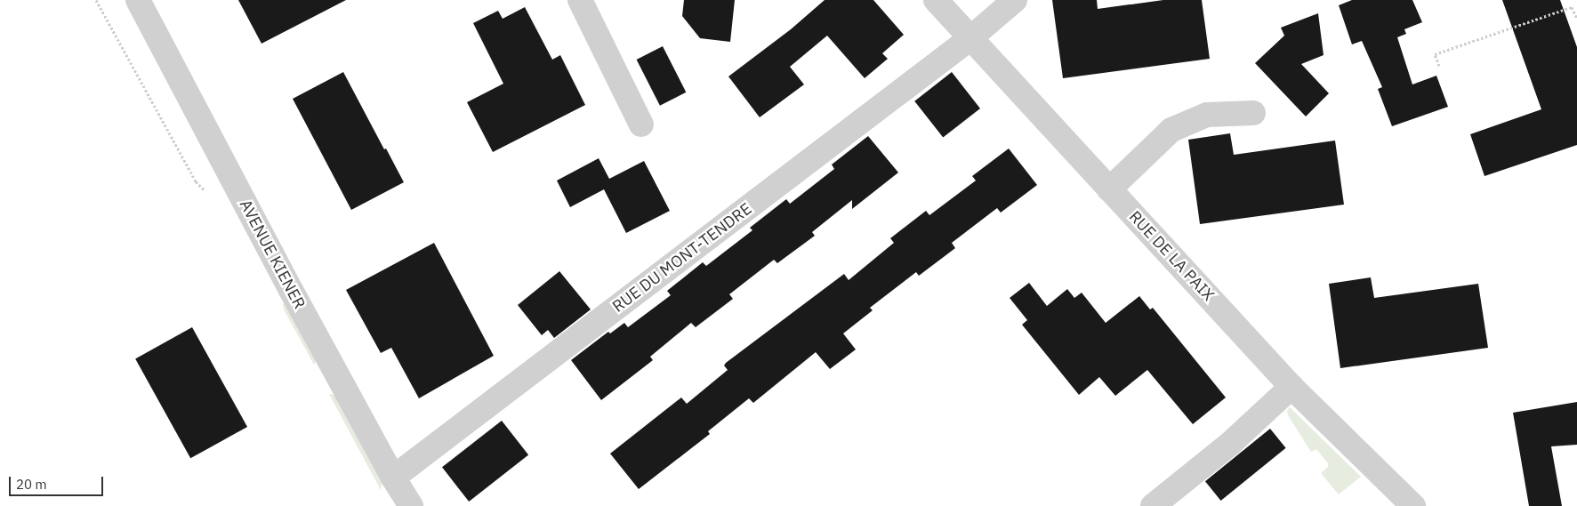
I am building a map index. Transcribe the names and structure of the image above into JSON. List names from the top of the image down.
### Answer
{
  "streets": {
    "street": ["AVENUE KIENER", "RUE DE LA PAIX", "RUE DU MONT-TENDRE"]
  },
  "crossings": [
    ["AVENUE KIENER", "RUE DU MONT-TENDRE"],
    ["RUE DE LA PAIX", "RUE DU MONT-TENDRE"]
  ],
  "scale_bar": "20 m"
}
